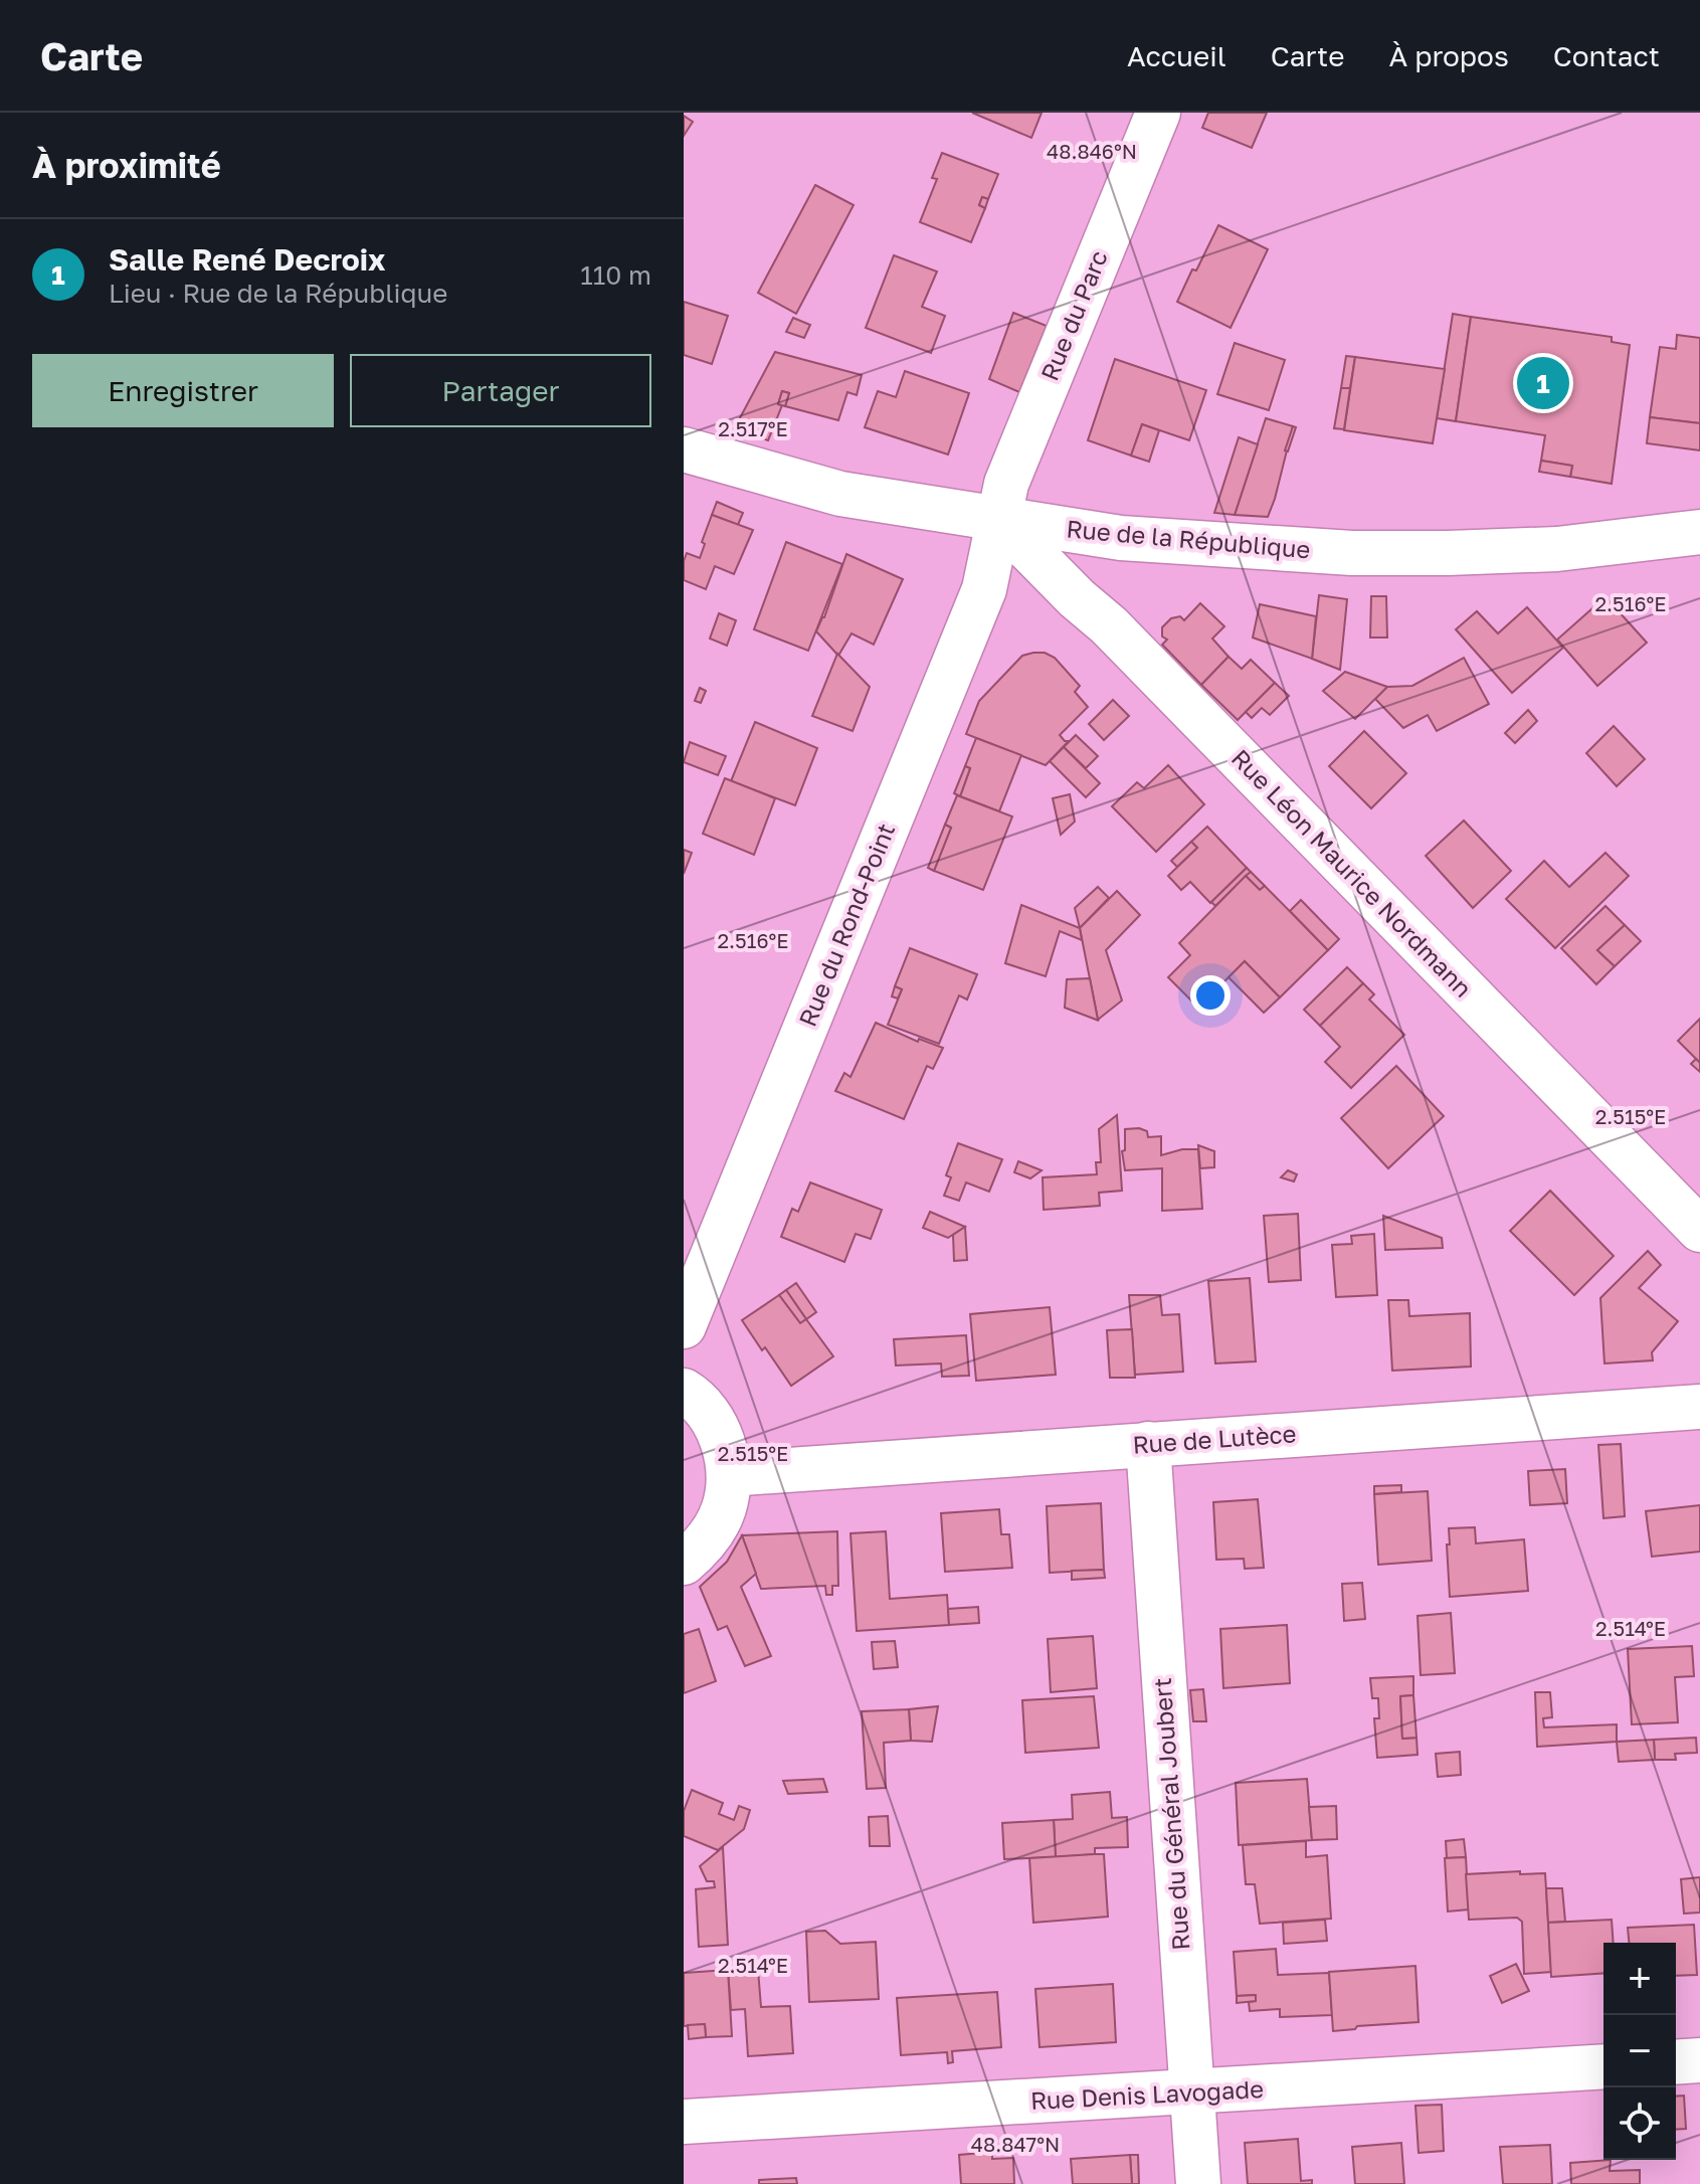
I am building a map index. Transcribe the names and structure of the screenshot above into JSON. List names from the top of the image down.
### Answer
{
  "streets": {
    "street": [
      "Rue du Parc",
      "Rue de la République",
      "Rue Léon Maurice Nordmann",
      "Rue du Rond-Point",
      "Rue de Lutèce",
      "Rue du Général Joubert",
      "Rue Denis Lavogade"
    ]
  },
  "crossings": [
    ["Rue du Parc", "Rue de la République"],
    ["Rue du Parc", "Rue Léon Maurice Nordmann"],
    ["Rue du Parc", "Rue du Rond-Point"],
    ["Rue de la République", "Rue Léon Maurice Nordmann"],
    ["Rue de la République", "Rue du Rond-Point"],
    ["Rue Léon Maurice Nordmann", "Rue du Rond-Point"],
    ["Rue de Lutèce", "Rue du Général Joubert"],
    ["Rue du Général Joubert", "Rue Denis Lavogade"]
  ],
  "page": {
    "header": "Carte",
    "nav": [
      "Accueil",
      "Carte",
      "À propos",
      "Contact"
    ],
    "heading": "À proximité",
    "list": [
      {
        "mark": "1",
        "name": "Salle René Decroix",
        "note": "Lieu · Rue de la République",
        "value": "110 m"
      }
    ],
    "buttons": ["Enregistrer", "Partager"],
    "pins": "1",
    "map_buttons": ["+", "−"]
  },
  "coordinates": [
    "48.846°N",
    "2.517°E",
    "2.516°E",
    "2.515°E",
    "2.514°E",
    "48.847°N"
  ]
}
